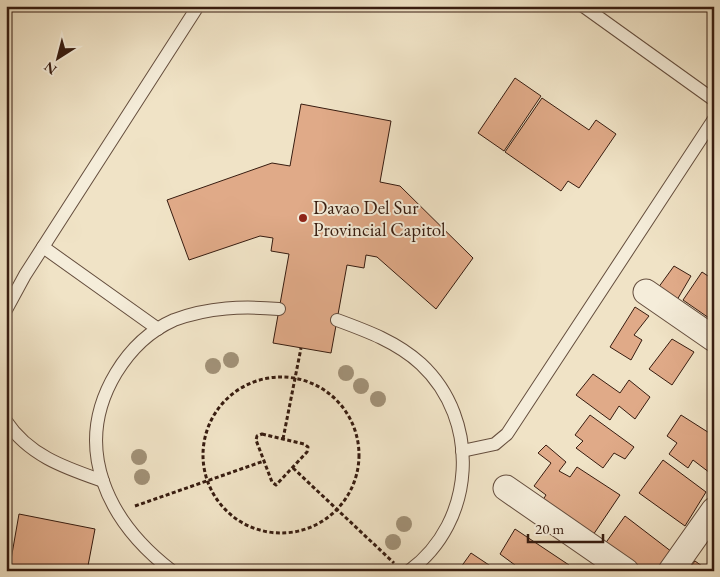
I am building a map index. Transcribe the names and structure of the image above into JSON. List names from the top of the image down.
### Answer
{
  "places": ["Davao Del Sur Provincial Capitol"],
  "scale_bar": "20 m",
  "north": "bottom left"
}
